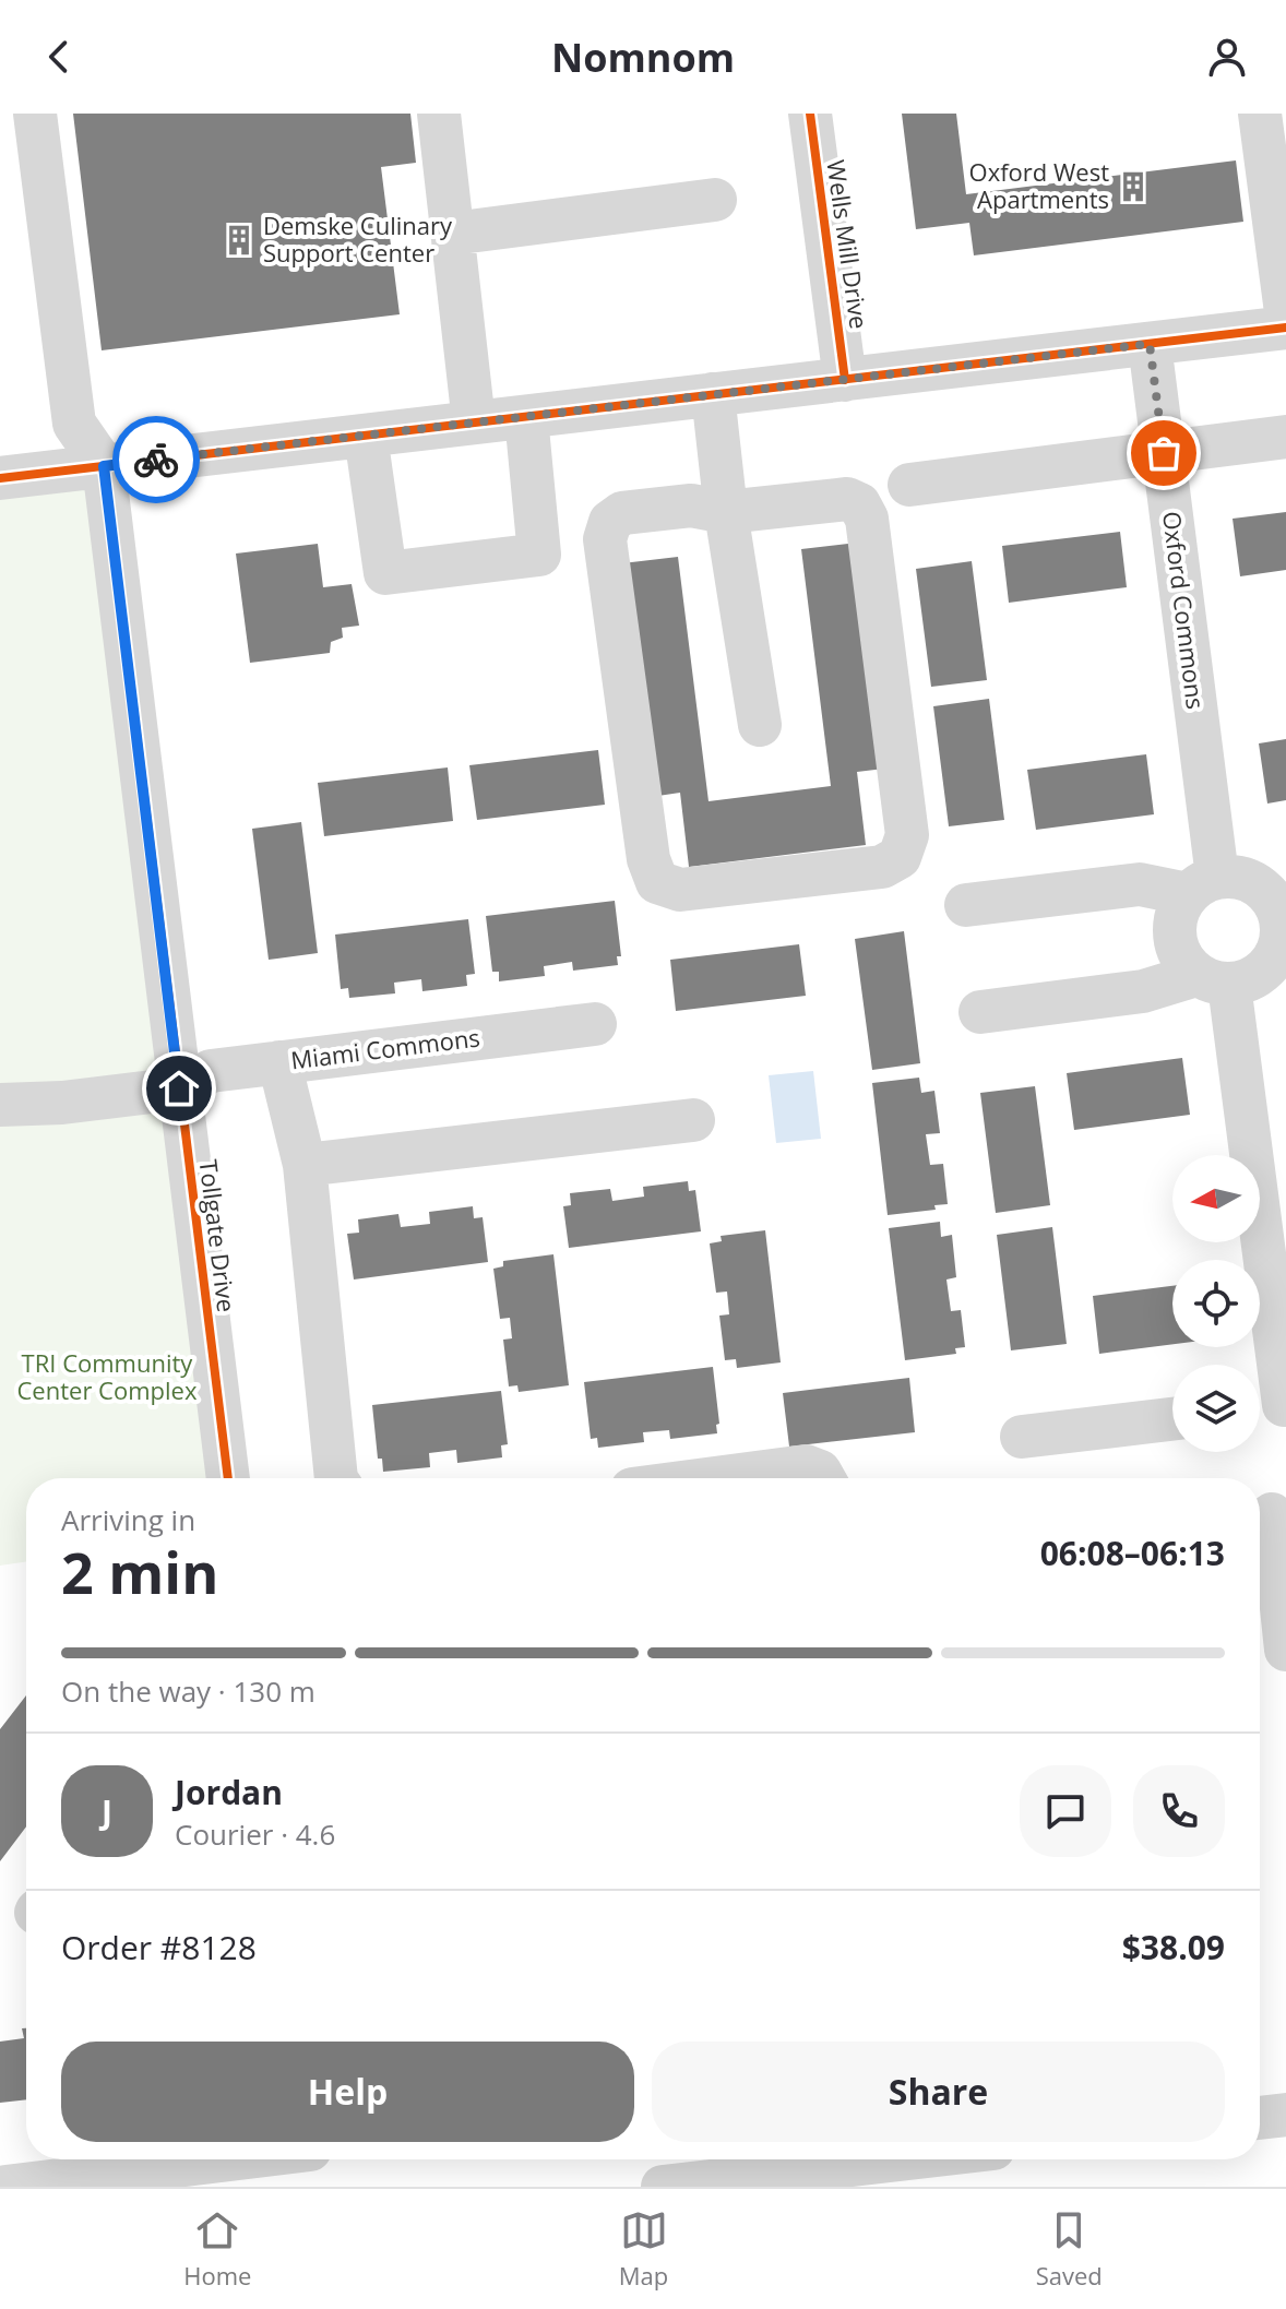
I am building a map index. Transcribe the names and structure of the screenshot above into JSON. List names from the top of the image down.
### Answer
{
  "streets": {
    "street": [
      "Wells Mill Drive",
      "Oxford Commons",
      "Miami Commons",
      "Tollgate Drive"
    ]
  },
  "crossings": [
    ["Miami Commons", "Tollgate Drive"]
  ],
  "parks": ["TRI Community Center Complex"],
  "places": {
    "building": ["Oxford West Apartments", "Demske Culinary Support Center"]
  },
  "north": "left",
  "page": {
    "header": "Nomnom",
    "heading": ["2 min", "Arriving in", "06:08–06:13"],
    "panel": [
      "Jordan",
      "Courier · 4.6",
      "Order #8128",
      "$38.09"
    ],
    "bar": "On the way · 130 m",
    "round": "J",
    "buttons": ["Help", "Share"],
    "tabs": ["Home", "Map", "Saved"]
  }
}
